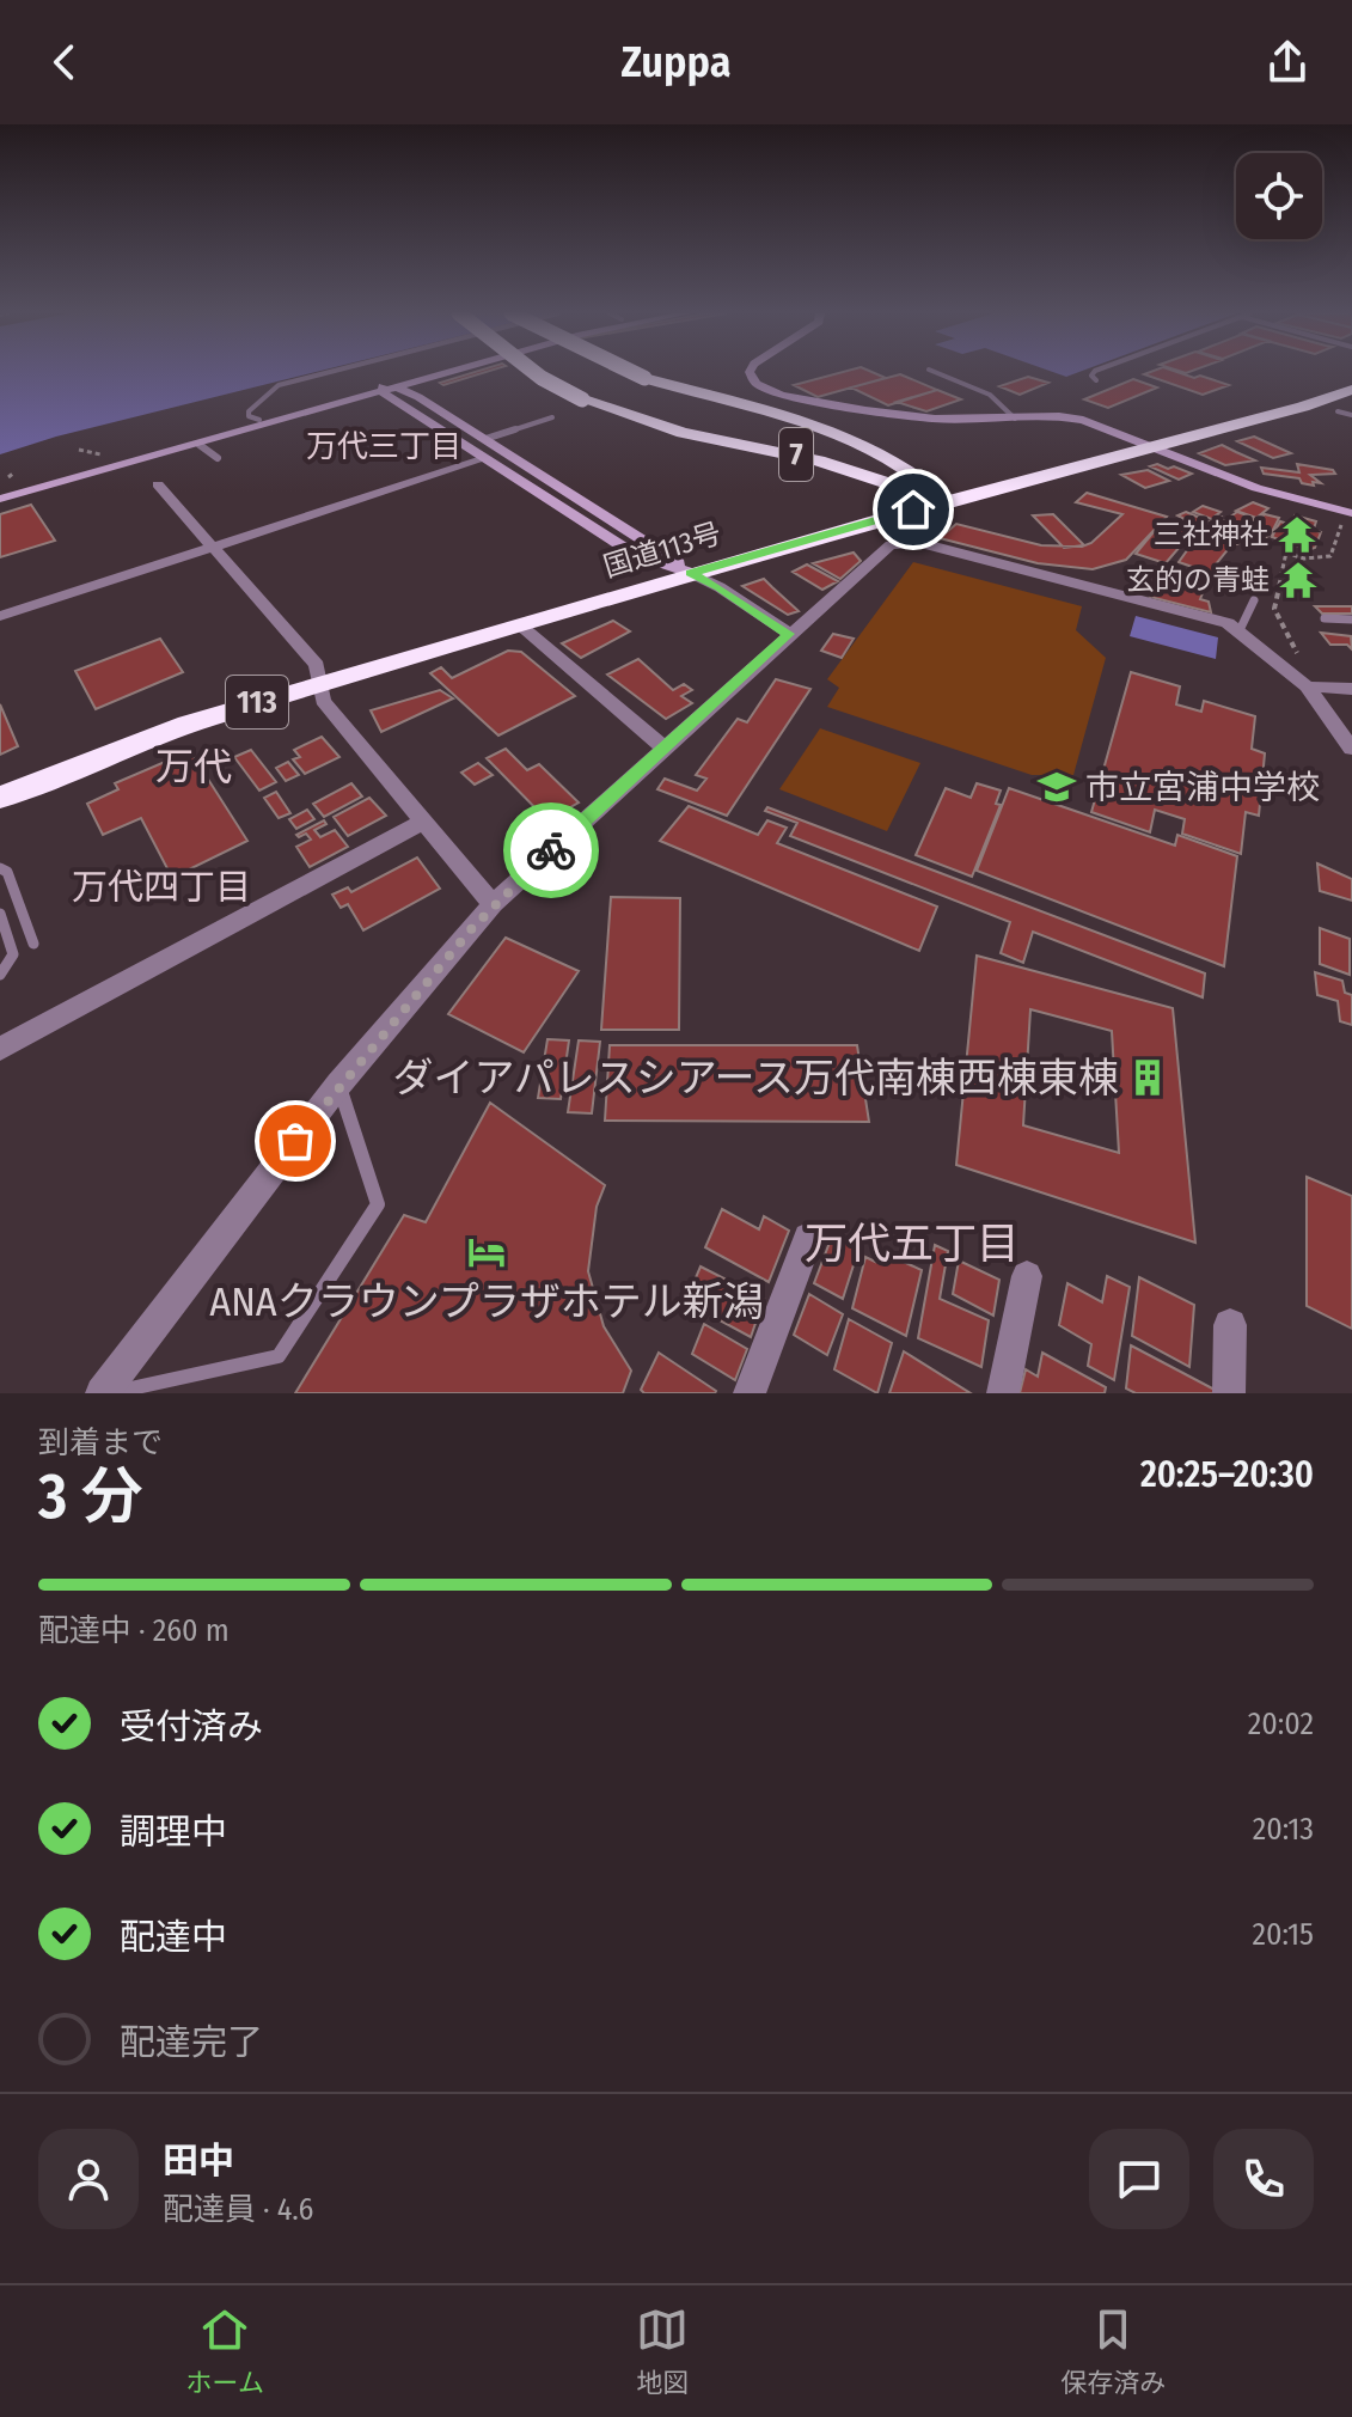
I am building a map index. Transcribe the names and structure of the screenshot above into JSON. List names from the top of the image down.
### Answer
{
  "streets": {
    "highway": ["7", "国道113号", "113"]
  },
  "crossings": [
    ["7", "国道113号"]
  ],
  "districts": [
    "万代三丁目",
    "万代",
    "万代四丁目",
    "万代五丁目"
  ],
  "places": {
    "temple": ["三社神社", "玄的の青蛙"],
    "school or university": ["市立宮浦中学校"],
    "building": ["ダイアパレスシアース万代南棟西棟東棟"],
    "hotel": ["ANAクラウンプラザホテル新潟"]
  },
  "page": {
    "header": "Zuppa",
    "heading": ["3 分", "到着まで", "20:25–20:30"],
    "panel": ["田中", "配達員 · 4.6"],
    "bar": "配達中 · 260 m",
    "list": [
      ["受付済み", "20:02"],
      ["調理中", "20:13"],
      ["配達中", "20:15"],
      "配達完了"
    ],
    "tabs": ["ホーム", "地図", "保存済み"]
  }
}
